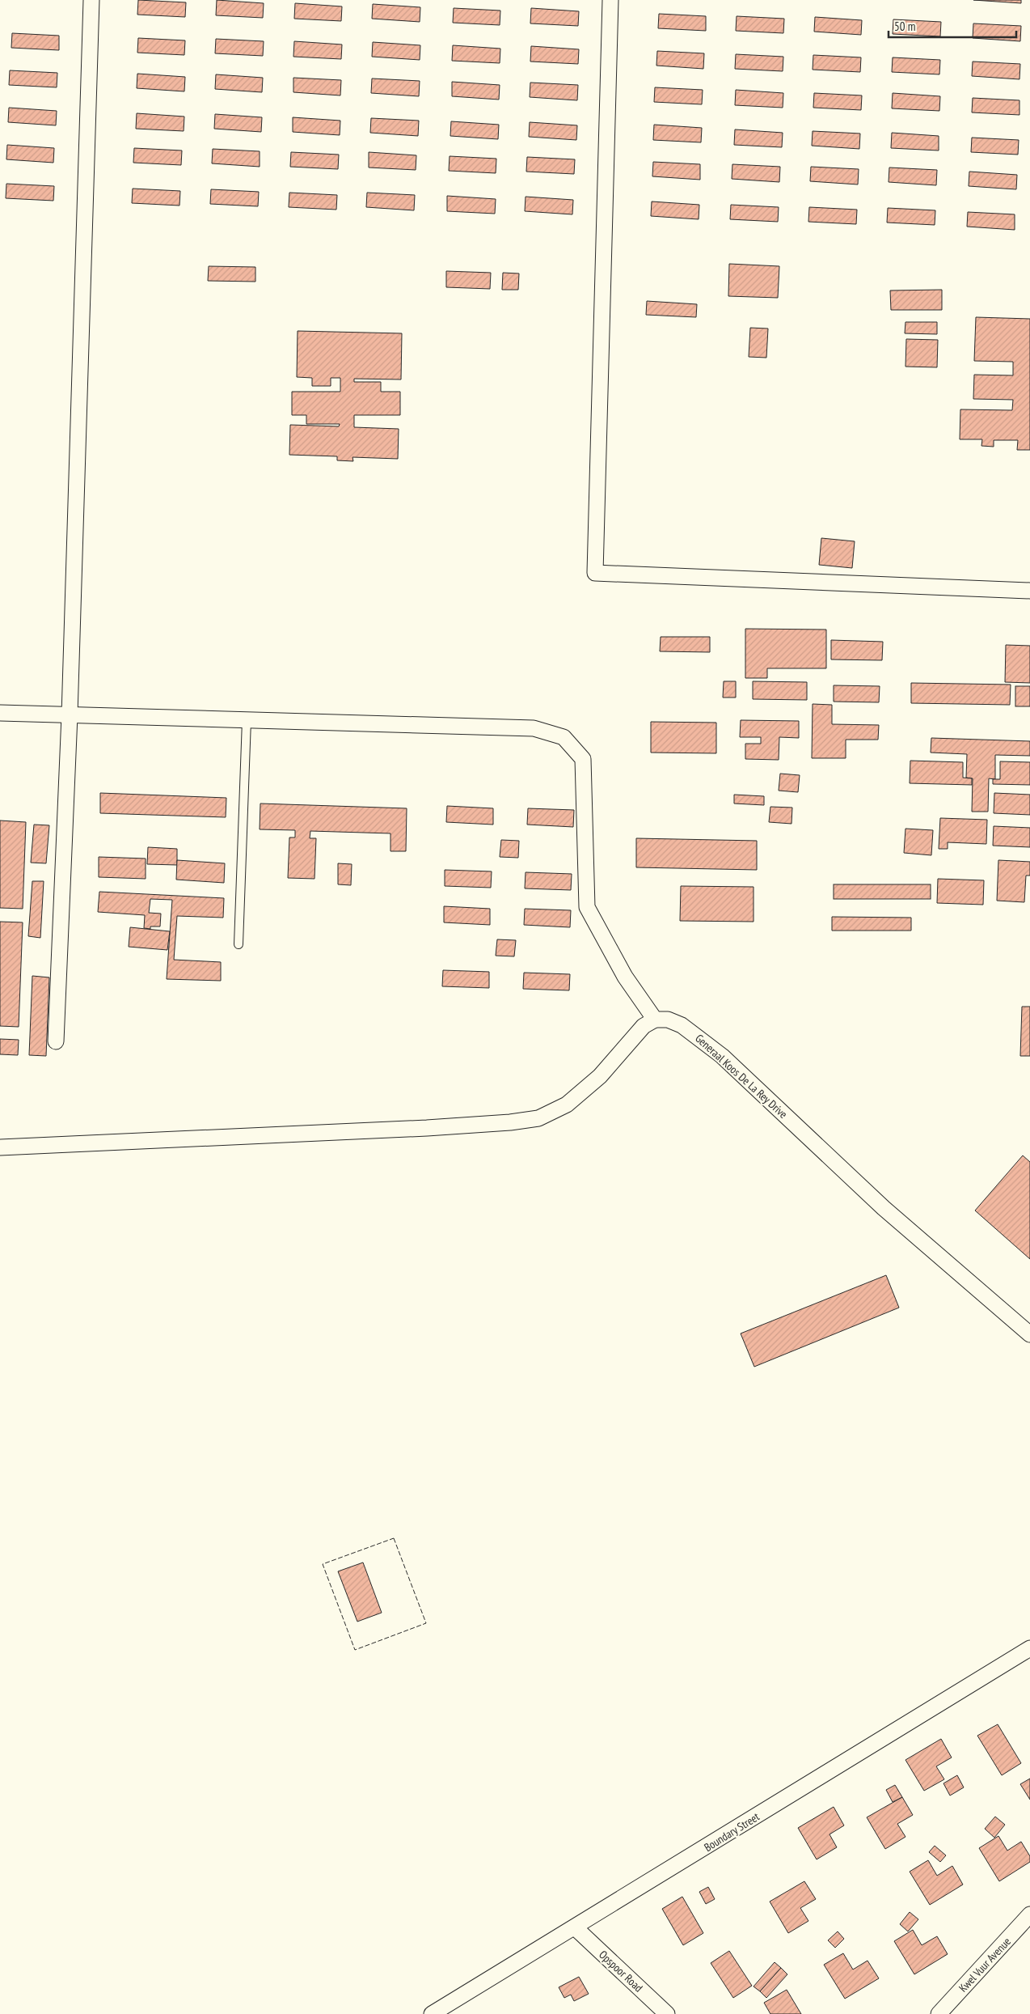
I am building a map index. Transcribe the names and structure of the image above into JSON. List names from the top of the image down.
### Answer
{
  "streets": {
    "street": [
      "Generaal Koos De La Rey Drive",
      "Boundary Street",
      "Kwel Vuur Avenue",
      "Opspoor Road"
    ]
  },
  "crossings": [
    ["Boundary Street", "Opspoor Road"]
  ],
  "scale_bar": "50 m"
}
